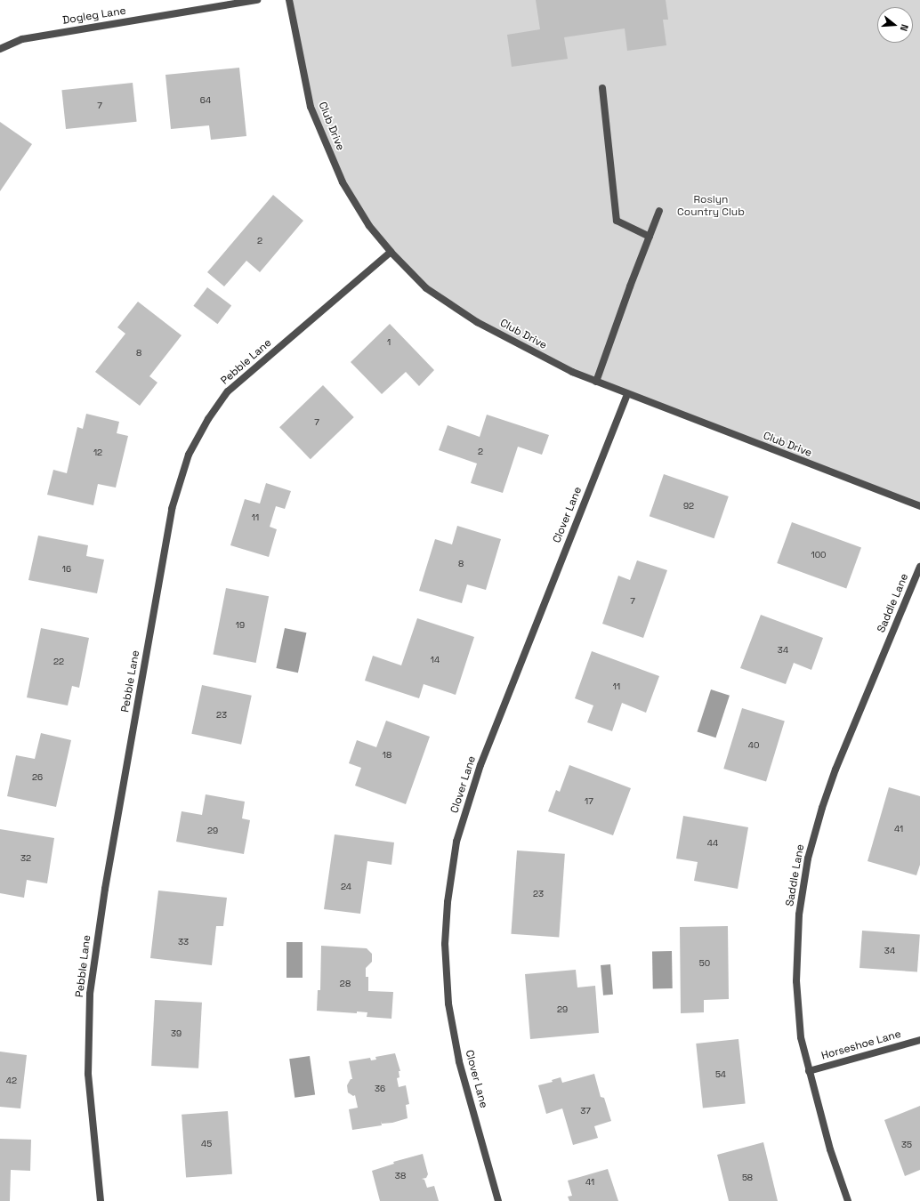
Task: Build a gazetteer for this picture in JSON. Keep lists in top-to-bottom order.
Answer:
{
  "streets": {
    "street": [
      "Dogleg Lane",
      "Club Drive",
      "Pebble Lane",
      "Clover Lane",
      "Saddle Lane",
      "Horseshoe Lane"
    ]
  },
  "crossings": [
    ["Club Drive", "Pebble Lane"],
    ["Club Drive", "Clover Lane"],
    ["Saddle Lane", "Horseshoe Lane"]
  ],
  "parks": ["Roslyn Country Club"],
  "house_numbers": [
    "64",
    "7",
    "2",
    "1",
    "8",
    "7",
    "2",
    "12",
    "92",
    "11",
    "100",
    "8",
    "16",
    "7",
    "19",
    "34",
    "14",
    "22",
    "11",
    "23",
    "40",
    "18",
    "26",
    "17",
    "41",
    "29",
    "44",
    "32",
    "24",
    "23",
    "33",
    "34",
    "50",
    "28",
    "29",
    "39",
    "54",
    "42",
    "36",
    "37",
    "45",
    "35",
    "38",
    "58",
    "41"
  ],
  "north": "right"
}
